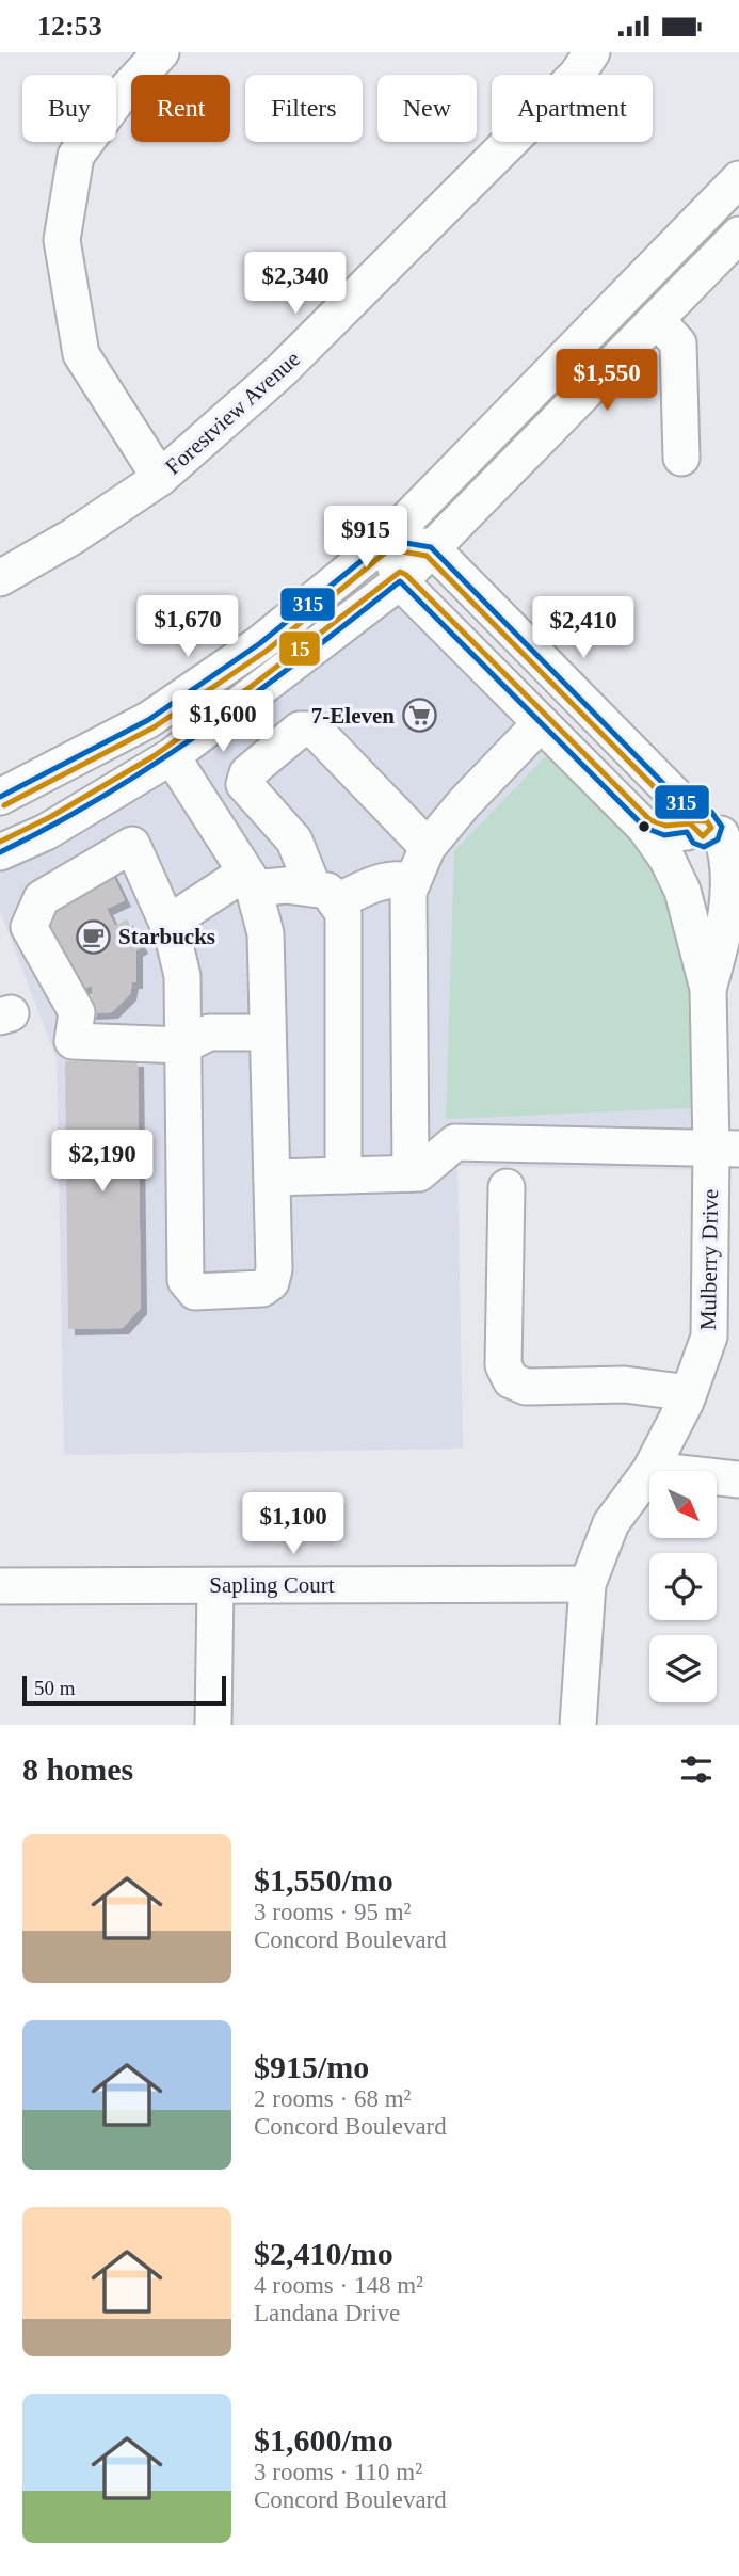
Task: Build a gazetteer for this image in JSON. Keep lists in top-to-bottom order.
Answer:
{
  "streets": {
    "street": ["Forestview Avenue", "Mulberry Drive", "Sapling Court"]
  },
  "crossings": [
    ["Mulberry Drive", "Sapling Court"]
  ],
  "places": {
    "supermarket": ["7-Eleven"],
    "cafe": ["Starbucks"]
  },
  "lines": ["transit line 315", "transit line 15"],
  "scale_bar": "50 m",
  "north": "bottom right",
  "page": {
    "status": "12:53",
    "chip": [
      "Buy",
      "Rent",
      "Filters",
      "New",
      "Apartment"
    ],
    "price": [
      "$2,340",
      "$1,550",
      "$915",
      "$1,670",
      "$2,410",
      "$1,600",
      "$2,190",
      "$1,100"
    ],
    "scale": "50 m",
    "heading": "8 homes",
    "list": [
      {
        "name": "$1,550/mo",
        "note": "3 rooms · 95 m² · Concord Boulevard"
      },
      {
        "name": "$915/mo",
        "note": "2 rooms · 68 m² · Concord Boulevard"
      },
      {
        "name": "$2,410/mo",
        "note": "4 rooms · 148 m² · Landana Drive"
      },
      {
        "name": "$1,600/mo",
        "note": "3 rooms · 110 m² · Concord Boulevard"
      }
    ]
  }
}
